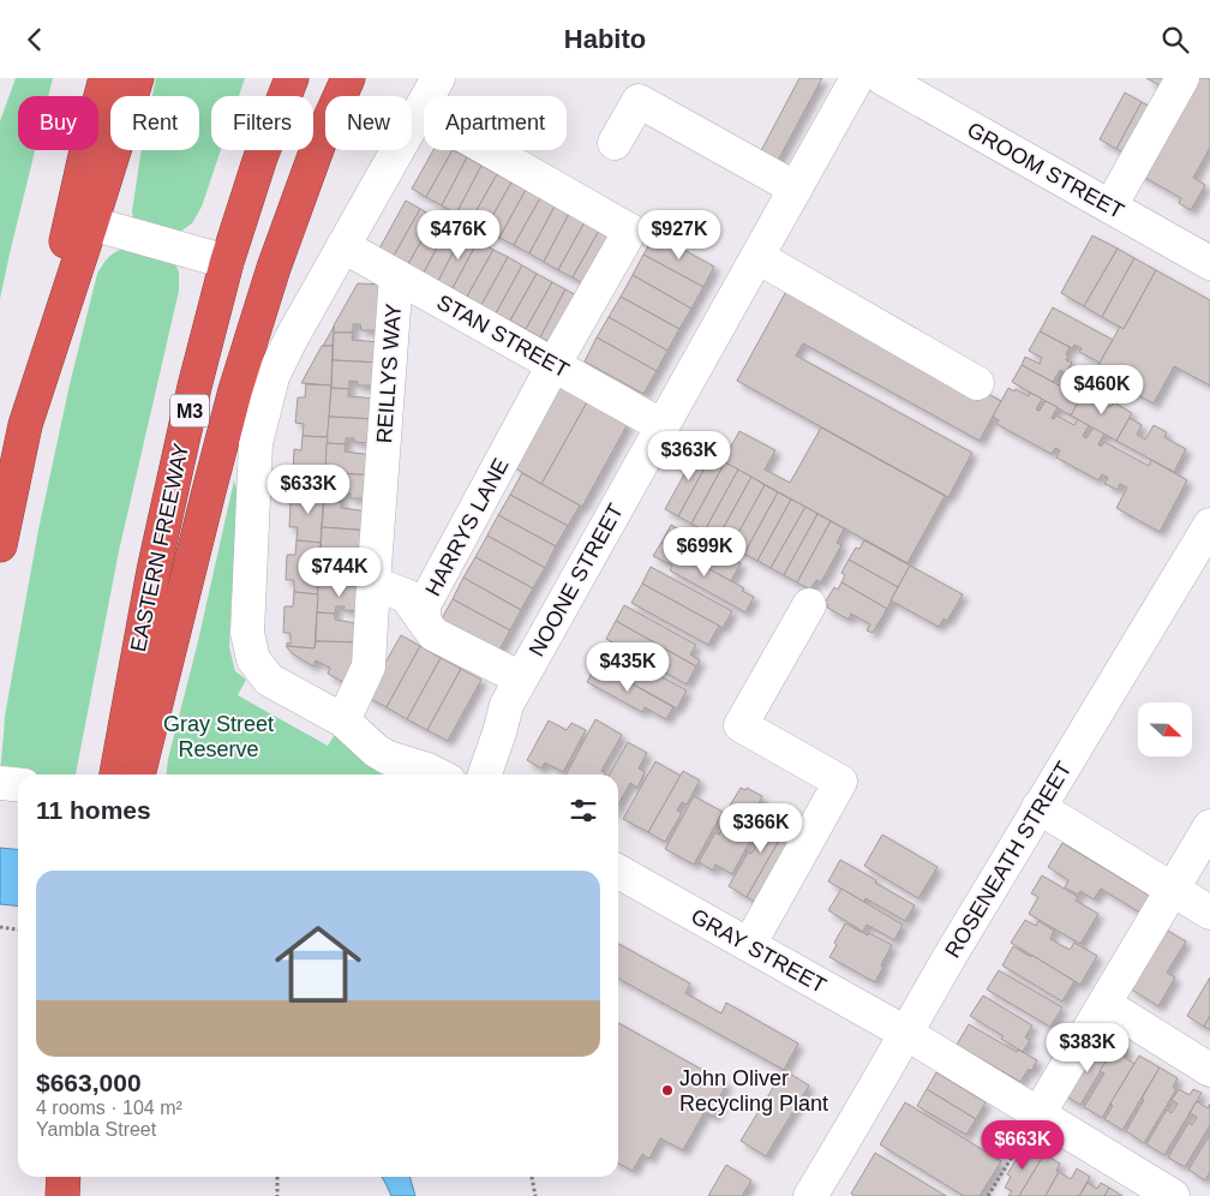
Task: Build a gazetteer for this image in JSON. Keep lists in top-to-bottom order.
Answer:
{
  "streets": {
    "highway": ["M3", "EASTERN FREEWAY"],
    "street": [
      "GROOM STREET",
      "STAN STREET",
      "REILLYS WAY",
      "HARRYS LANE",
      "NOONE STREET",
      "ROSENEATH STREET",
      "GRAY STREET"
    ]
  },
  "crossings": [
    ["STAN STREET", "REILLYS WAY"],
    ["STAN STREET", "HARRYS LANE"],
    ["STAN STREET", "NOONE STREET"],
    ["HARRYS LANE", "NOONE STREET"],
    ["ROSENEATH STREET", "GRAY STREET"]
  ],
  "parks": ["Gray Street Reserve"],
  "places": ["John Oliver Recycling Plant"],
  "north": "right",
  "page": {
    "header": "Habito",
    "chip": [
      "Buy",
      "Rent",
      "Filters",
      "New",
      "Apartment"
    ],
    "price": [
      "$476K",
      "$927K",
      "$460K",
      "$363K",
      "$633K",
      "$699K",
      "$744K",
      "$435K",
      "$366K",
      "$383K",
      "$663K"
    ],
    "heading": "11 homes",
    "list": [
      {
        "name": "$663,000",
        "note": "4 rooms · 104 m² · Yambla Street"
      }
    ]
  }
}
